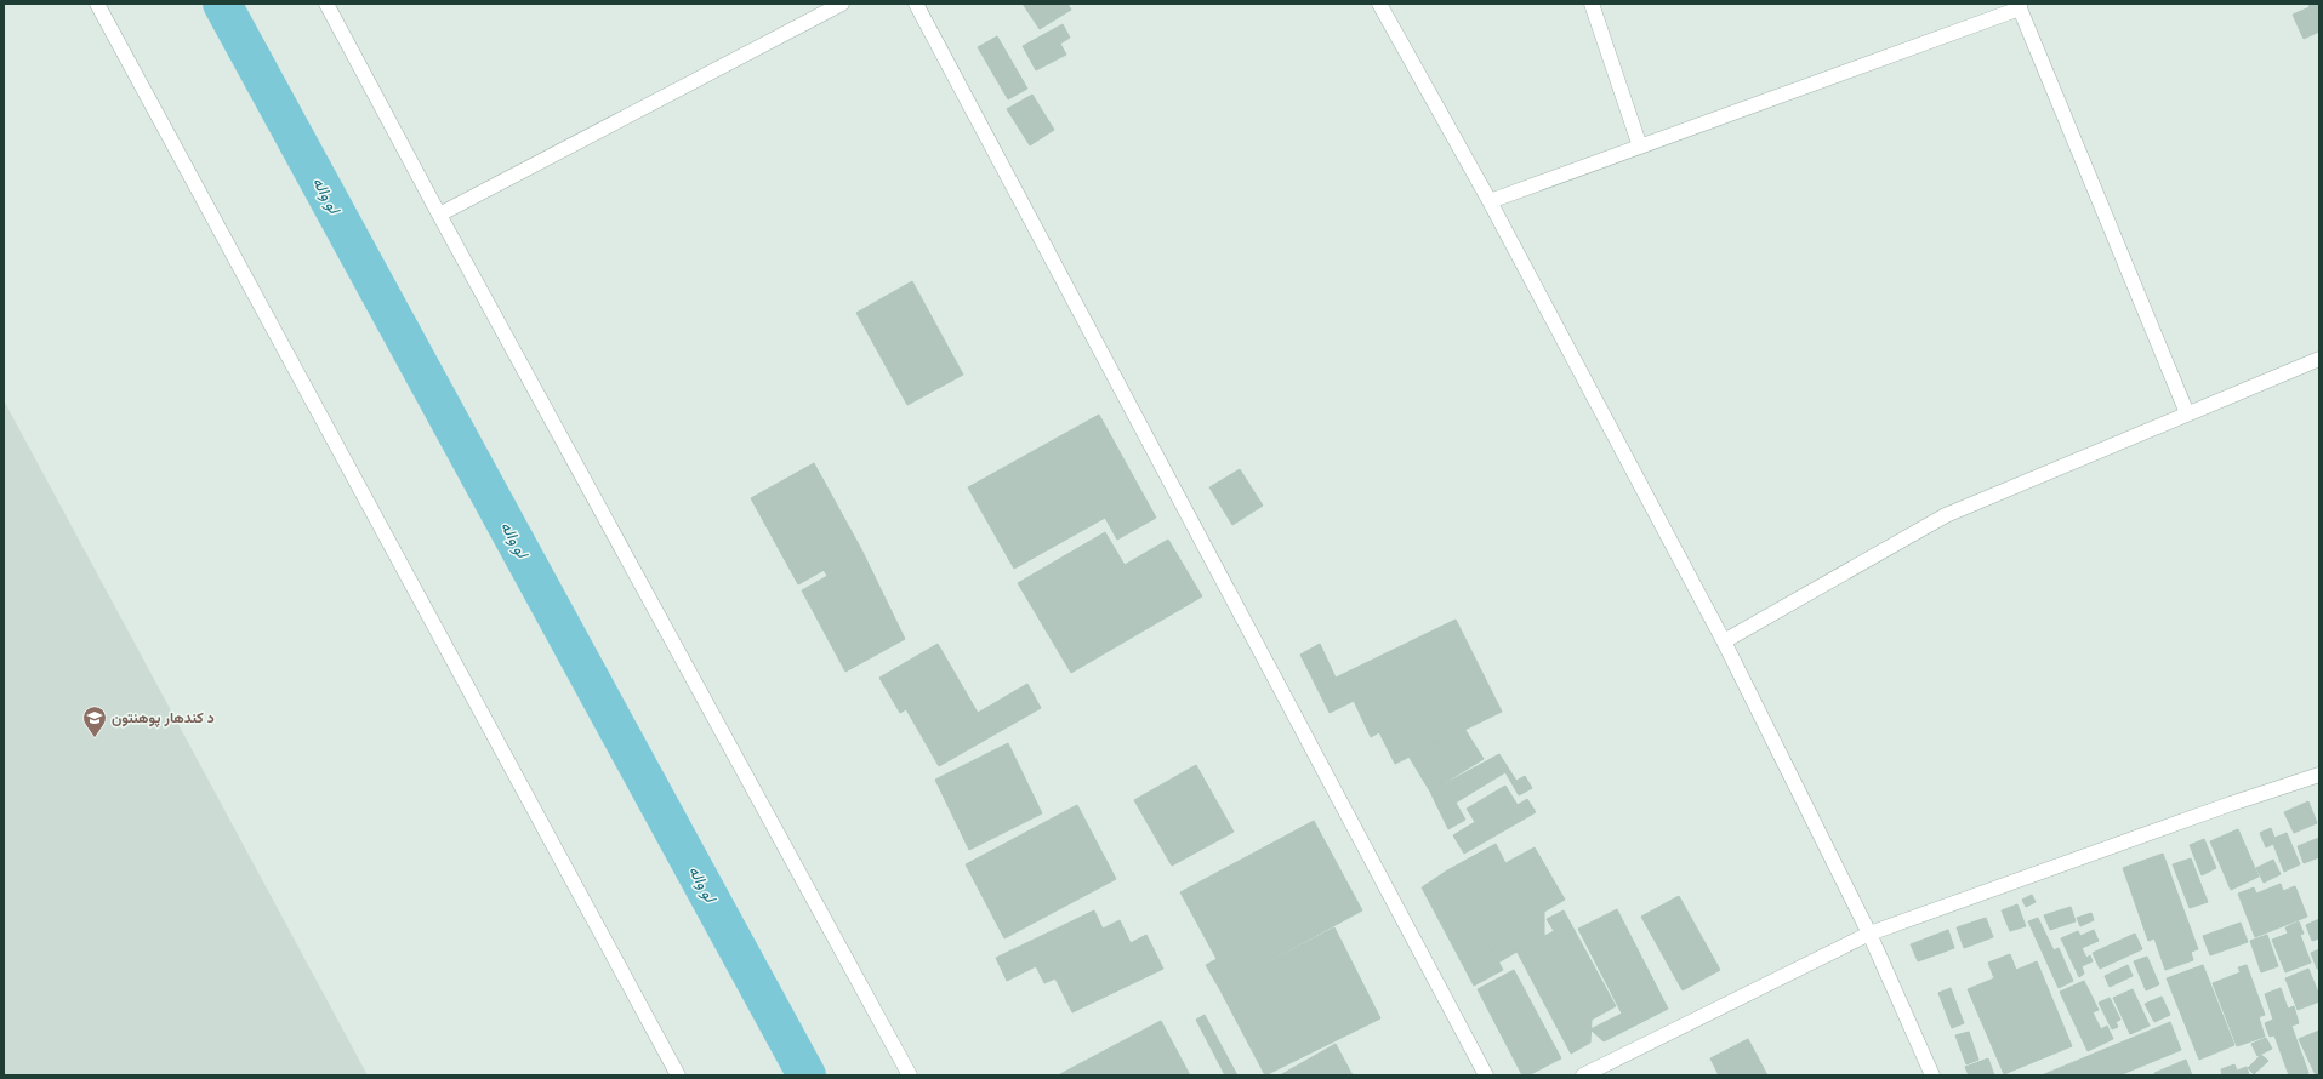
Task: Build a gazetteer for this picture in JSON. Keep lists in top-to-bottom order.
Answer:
{
  "water": ["لو واله"],
  "places": {
    "school or university": ["د کندهار پوهنتون"]
  }
}
